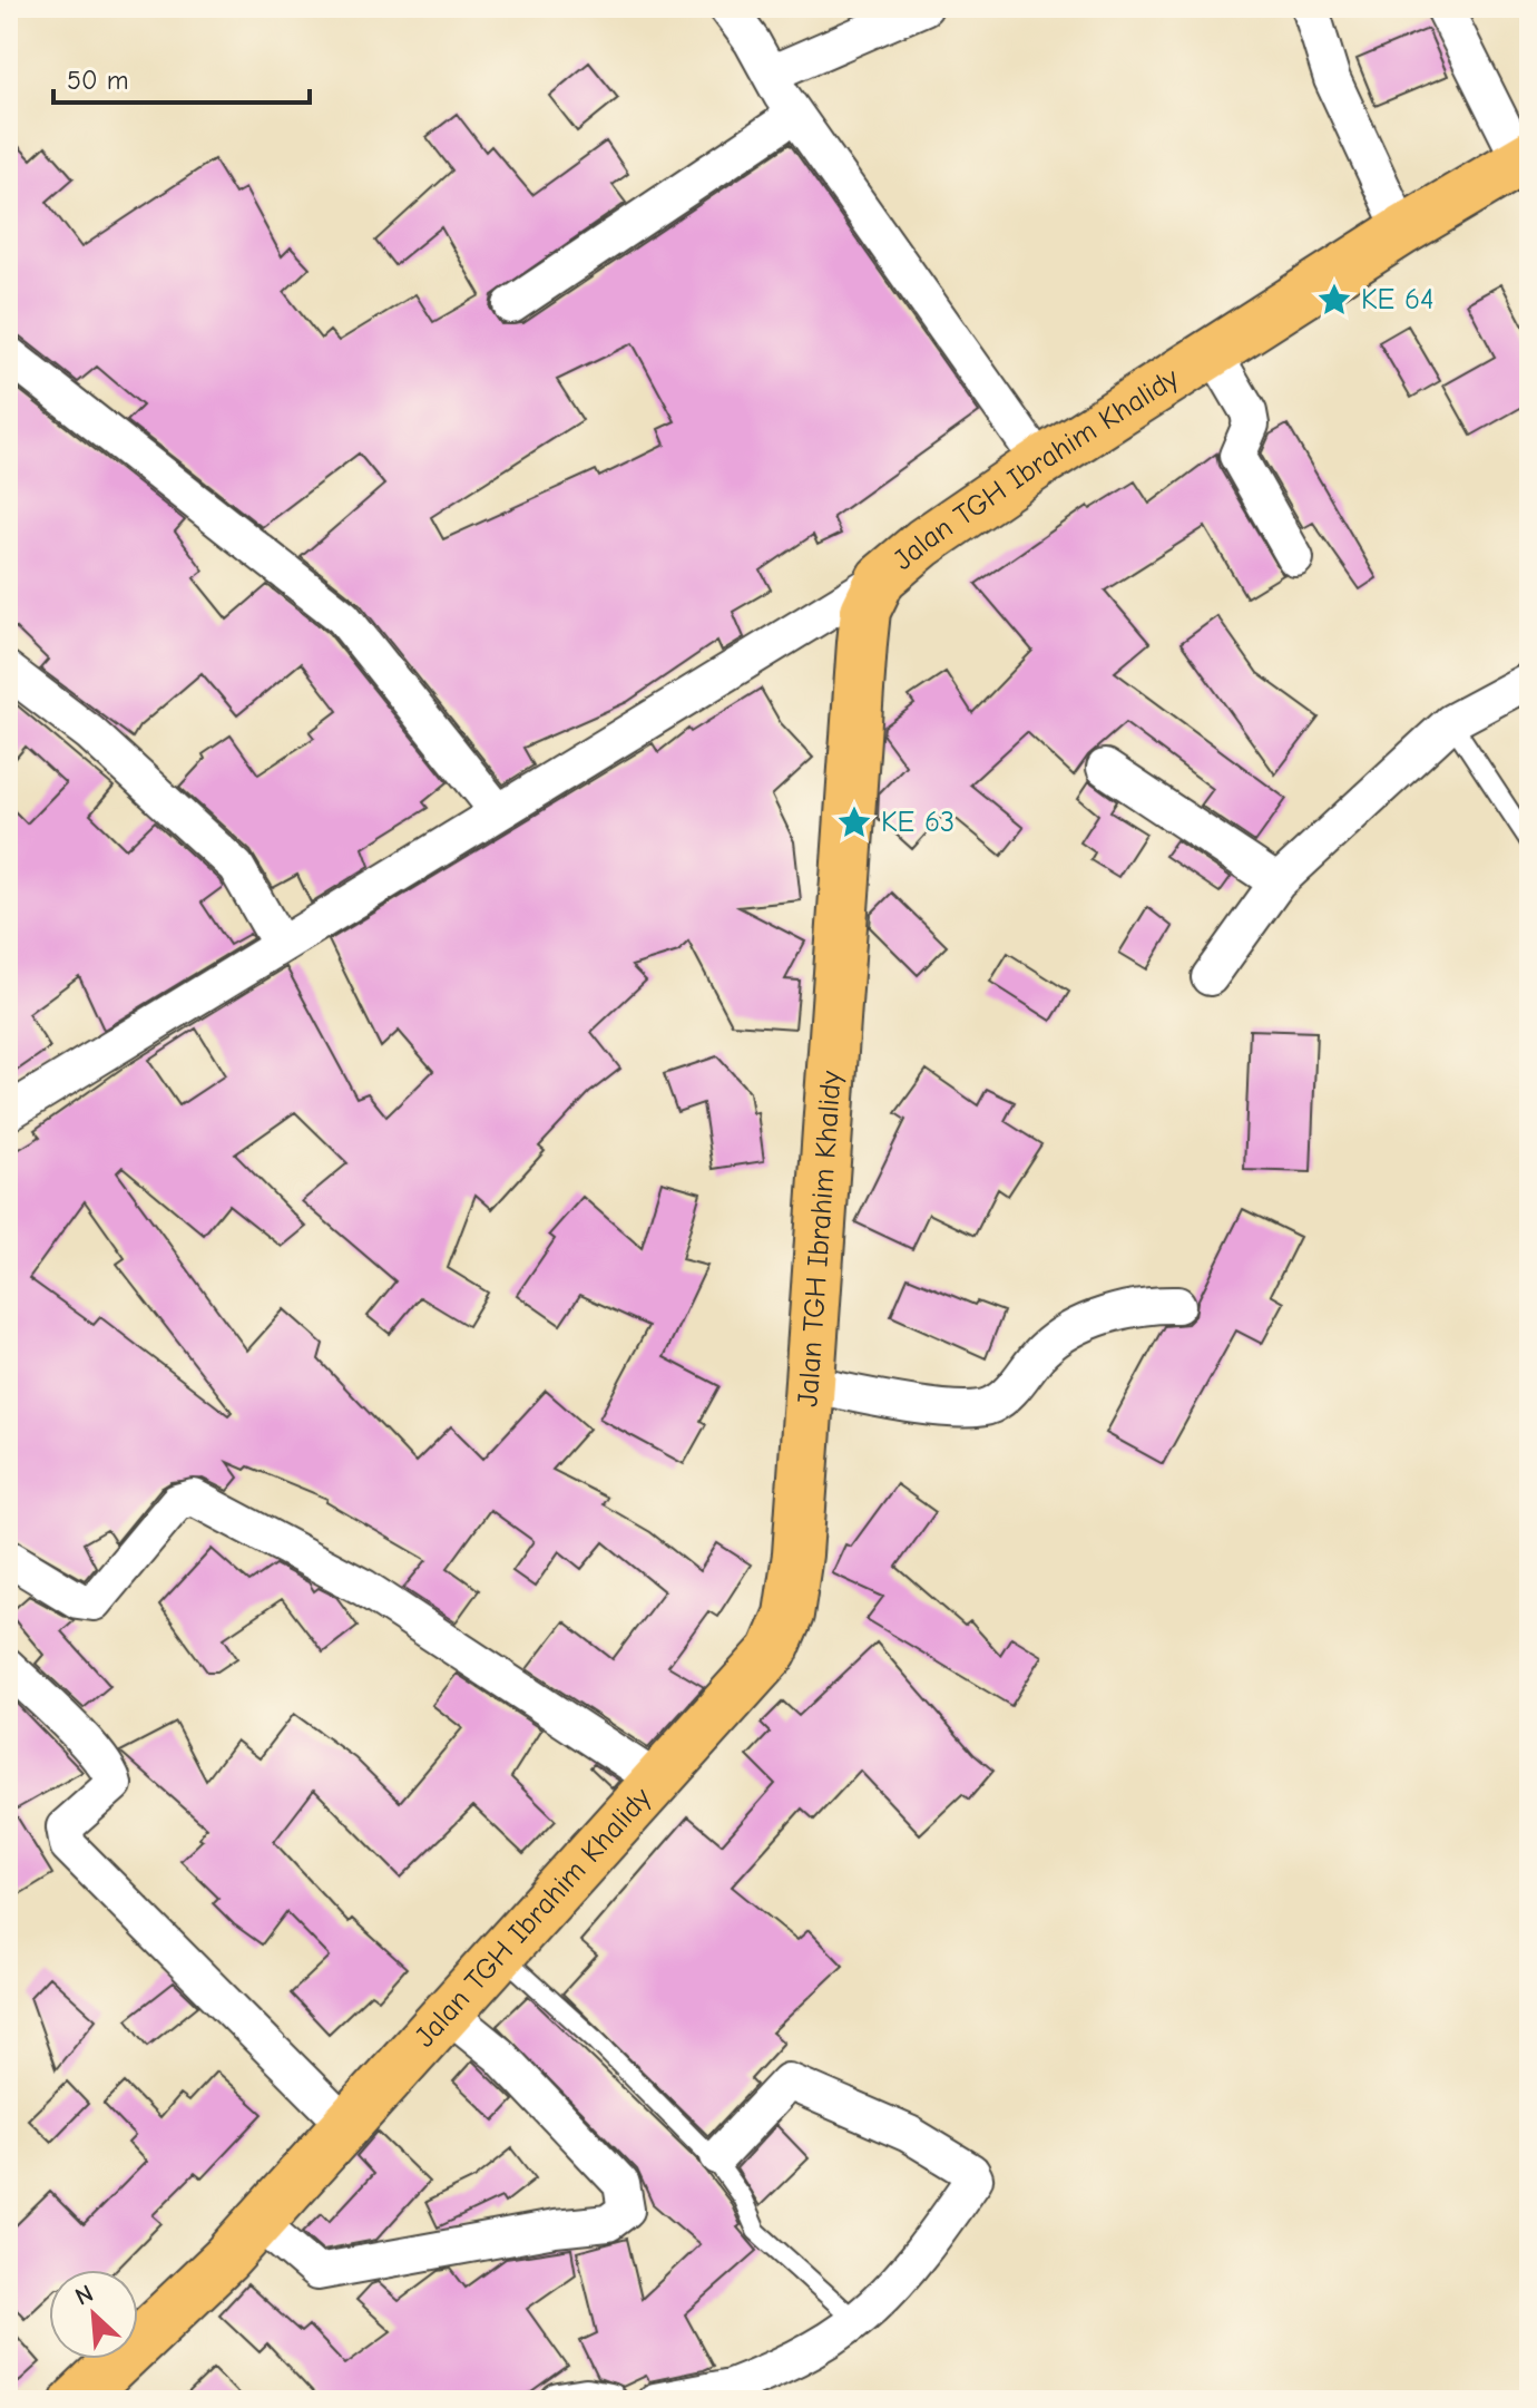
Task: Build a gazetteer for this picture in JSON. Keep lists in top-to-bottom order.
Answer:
{
  "streets": {
    "main road": ["Jalan TGH Ibrahim Khalidy"]
  },
  "places": {
    "place": ["KE 64", "KE 63"]
  },
  "scale_bar": "50 m",
  "north": "top left"
}
